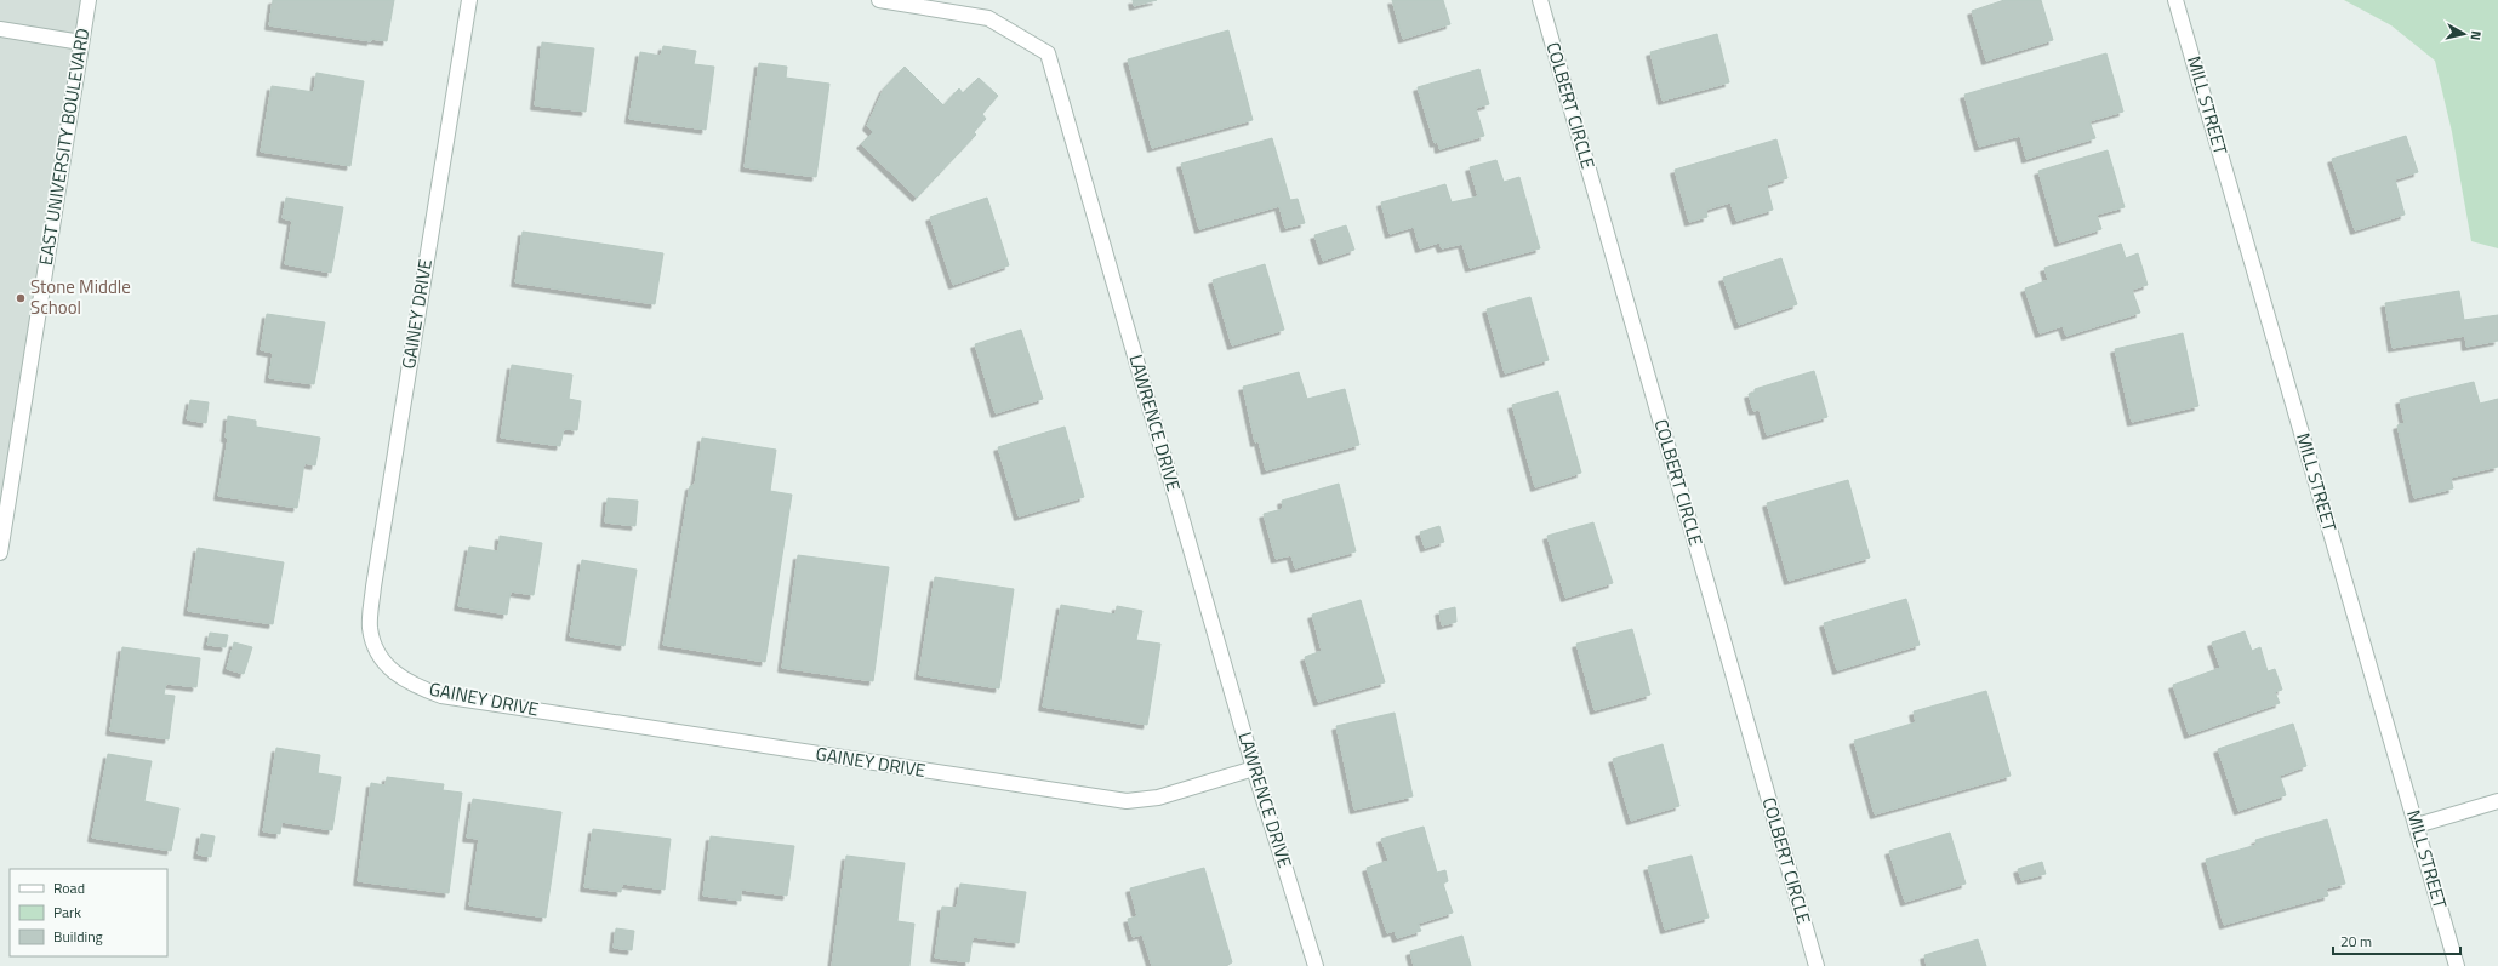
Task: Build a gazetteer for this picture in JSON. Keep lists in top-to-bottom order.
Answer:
{
  "streets": {
    "street": [
      "COLBERT CIRCLE",
      "MILL STREET",
      "EAST UNIVERSITY BOULEVARD",
      "GAINEY DRIVE",
      "LAWRENCE DRIVE"
    ]
  },
  "crossings": [
    ["GAINEY DRIVE", "LAWRENCE DRIVE"]
  ],
  "places": ["Stone Middle School"],
  "legend": ["Road", "Park", "Building"],
  "scale_bar": "20 m",
  "north": "right"
}
